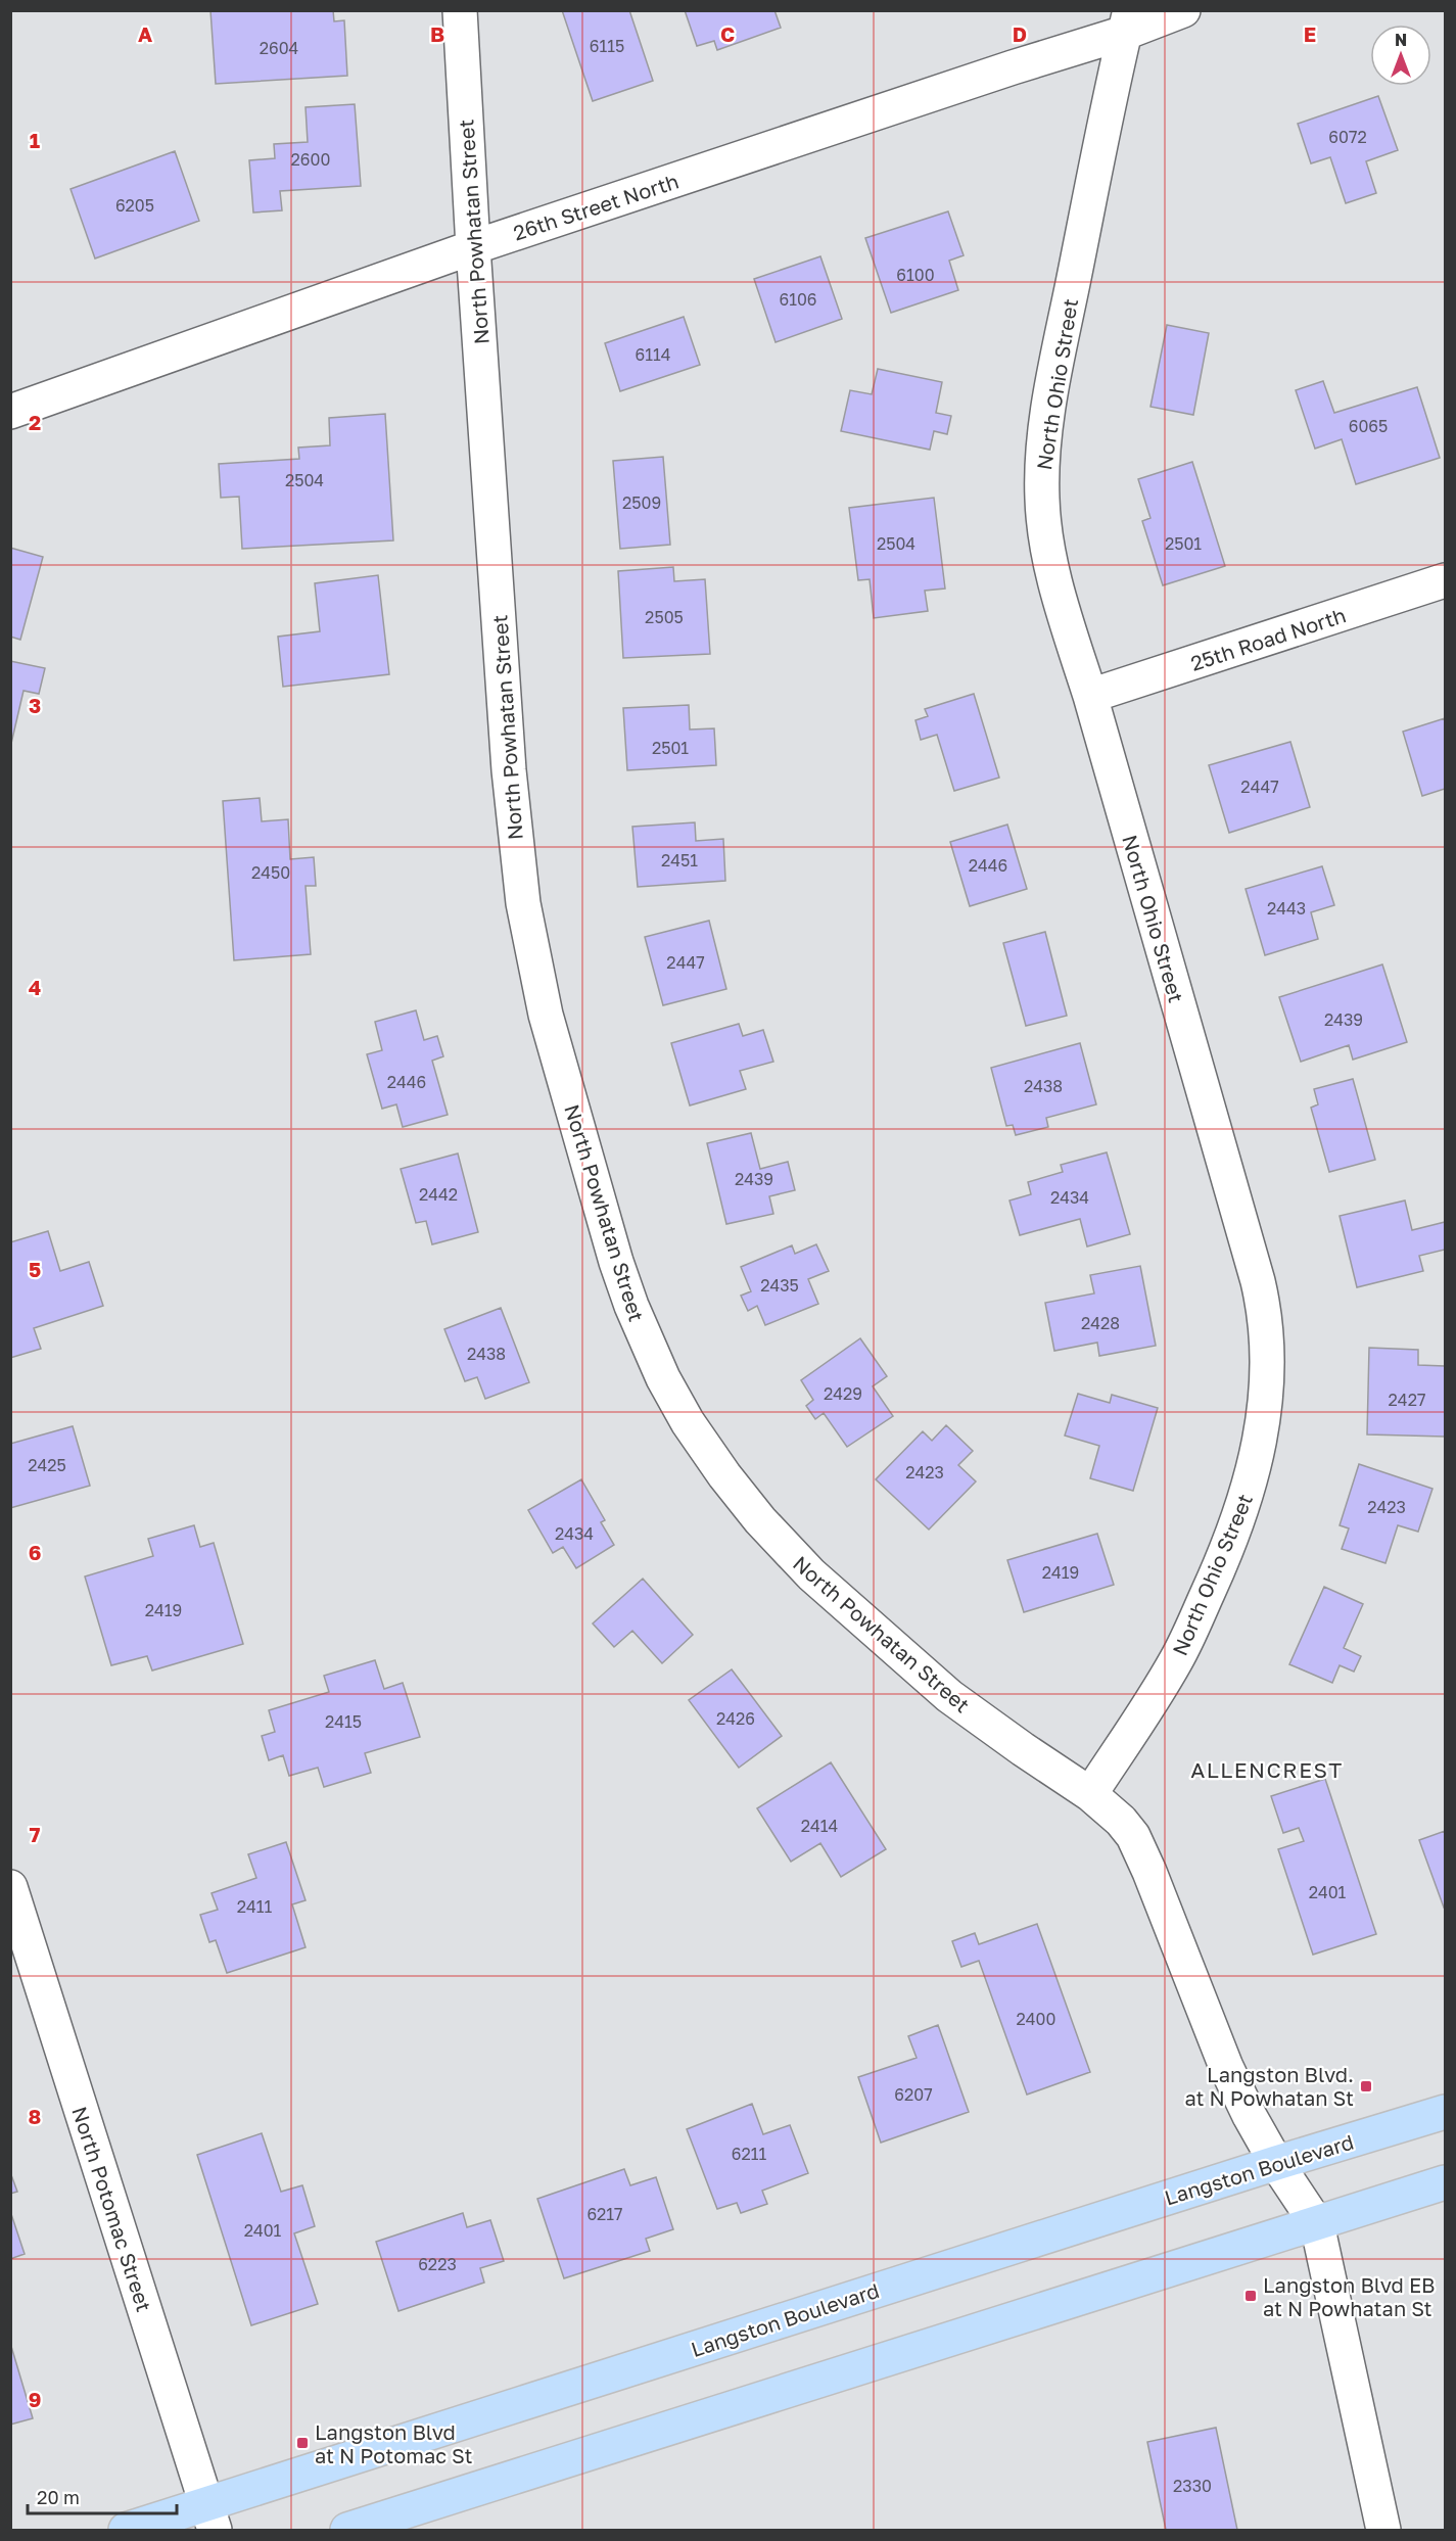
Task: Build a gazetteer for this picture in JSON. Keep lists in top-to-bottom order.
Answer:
{
  "streets": {
    "main road": ["Langston Boulevard"],
    "street": [
      "26th Street North",
      "North Powhatan Street",
      "North Ohio Street",
      "25th Road North",
      "North Potomac Street"
    ]
  },
  "crossings": [
    ["26th Street North", "North Powhatan Street"],
    ["26th Street North", "North Ohio Street"],
    ["North Powhatan Street", "North Ohio Street"],
    ["North Powhatan Street", "Langston Boulevard"],
    ["North Ohio Street", "25th Road North"],
    ["Langston Boulevard", "North Potomac Street"]
  ],
  "districts": ["ALLENCREST"],
  "places": {
    "transit": ["Langston Blvd. at N Powhatan St", "Langston Blvd EB at N Powhatan St", "Langston Blvd at N Potomac St"]
  },
  "house_numbers": [
    "6115",
    "2604",
    "6072",
    "2600",
    "6205",
    "6100",
    "6106",
    "6114",
    "6065",
    "2504",
    "2509",
    "2504",
    "2501",
    "2505",
    "2501",
    "2447",
    "2451",
    "2446",
    "2450",
    "2443",
    "2447",
    "2439",
    "2446",
    "2438",
    "2439",
    "2442",
    "2434",
    "2435",
    "2428",
    "2438",
    "2429",
    "2427",
    "2425",
    "2423",
    "2423",
    "2434",
    "2419",
    "2419",
    "2426",
    "2415",
    "2414",
    "2401",
    "2411",
    "2400",
    "6207",
    "6211",
    "6217",
    "2401",
    "6223",
    "2330"
  ],
  "scale_bar": "20 m",
  "north": "top",
  "grid": {
    "columns": [
      "A",
      "B",
      "C",
      "D",
      "E"
    ],
    "rows": [
      "1",
      "2",
      "3",
      "4",
      "5",
      "6",
      "7",
      "8",
      "9"
    ]
  }
}
